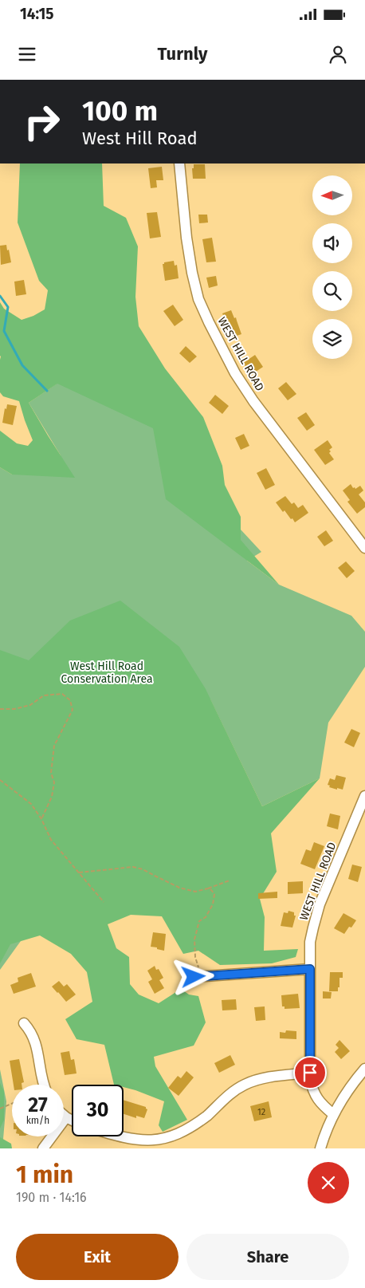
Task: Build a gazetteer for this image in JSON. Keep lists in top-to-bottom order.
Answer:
{
  "streets": {
    "street": ["WEST HILL ROAD"]
  },
  "parks": ["West Hill Road Conservation Area"],
  "house_numbers": ["12"],
  "north": "left",
  "page": {
    "status": "14:15",
    "header": "Turnly",
    "turn": ["100 m", "West Hill Road"],
    "speed": "27 km/h",
    "limit": "30",
    "heading": ["1 min", "190 m · 14:16"],
    "buttons": ["Exit", "Share"]
  }
}
